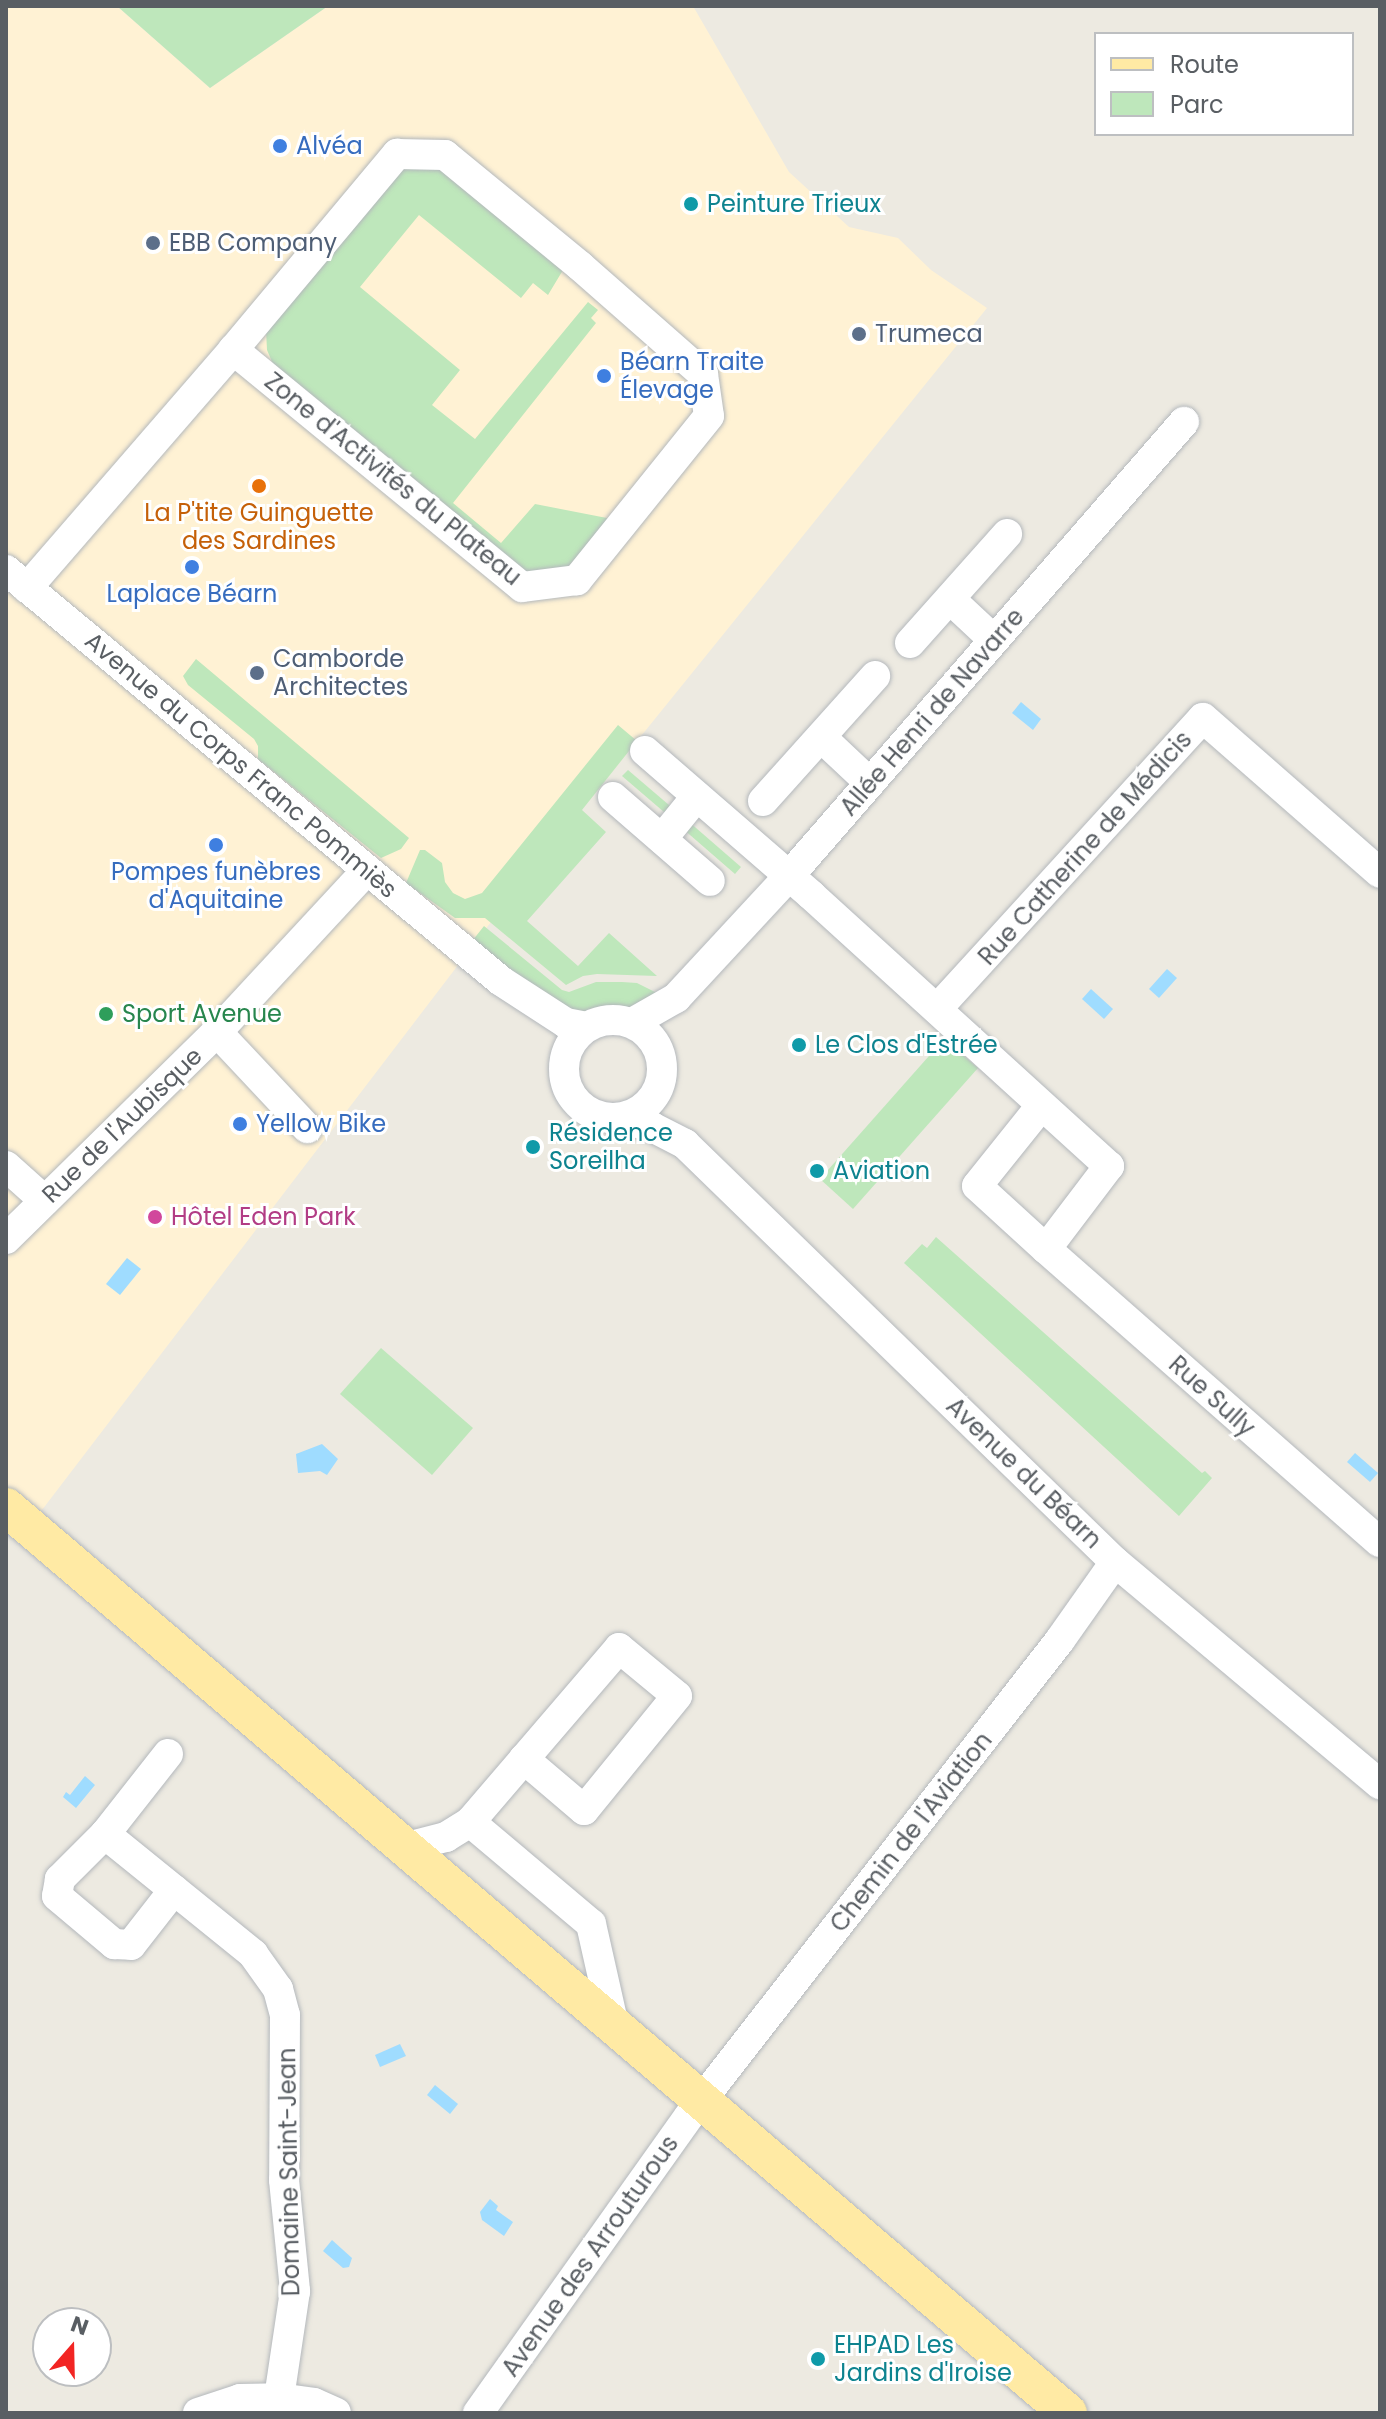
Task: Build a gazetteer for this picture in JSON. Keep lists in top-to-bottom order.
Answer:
{
  "streets": {
    "street": [
      "Zone d'Activités du Plateau",
      "Allée Henri de Navarre",
      "Avenue du Corps Franc Pommiès",
      "Rue Catherine de Médicis",
      "Rue de l'Aubisque",
      "Rue Sully",
      "Avenue du Béarn",
      "Chemin de l'Aviation",
      "Domaine Saint-Jean",
      "Avenue des Arrouturous"
    ]
  },
  "crossings": [
    ["Zone d'Activités du Plateau", "Avenue du Corps Franc Pommiès"],
    ["Allée Henri de Navarre", "Avenue du Béarn"],
    ["Avenue du Corps Franc Pommiès", "Rue de l'Aubisque"],
    ["Avenue du Béarn", "Chemin de l'Aviation"],
    ["Chemin de l'Aviation", "Avenue des Arrouturous"]
  ],
  "places": [
    "Alvéa",
    "Peinture Trieux",
    "EBB Company",
    "Trumeca",
    "Béarn Traite Élevage",
    "La P'tite Guinguette des Sardines",
    "Laplace Béarn",
    "Camborde Architectes",
    "Pompes funèbres d'Aquitaine",
    "Sport Avenue",
    "Le Clos d'Estrée",
    "Yellow Bike",
    "Résidence Soreilha",
    "Aviation",
    "Hôtel Eden Park",
    "EHPAD Les Jardins d'Iroise"
  ],
  "legend": ["Route", "Parc"],
  "north": "top"
}
